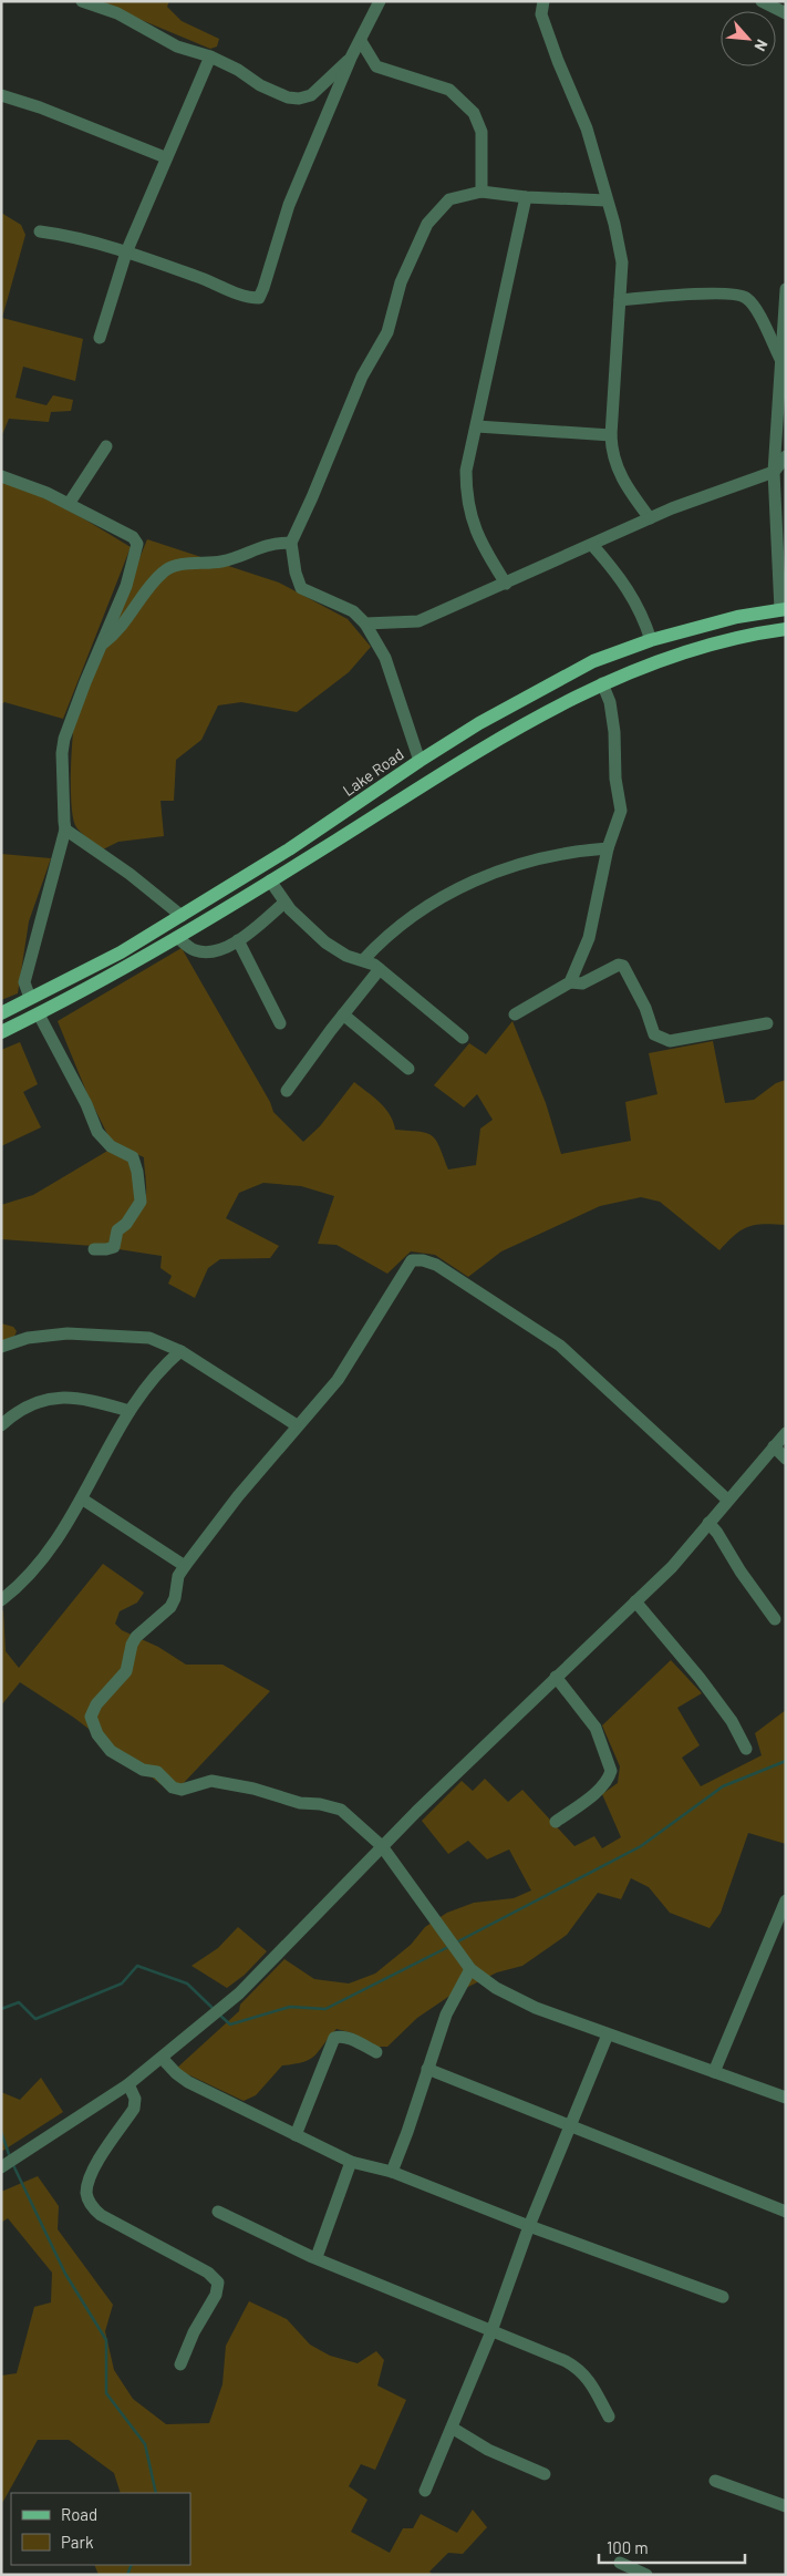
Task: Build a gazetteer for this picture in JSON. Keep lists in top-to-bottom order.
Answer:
{
  "streets": {
    "main road": ["Lake Road"]
  },
  "legend": ["Road", "Park"],
  "scale_bar": "100 m",
  "north": "bottom right"
}
